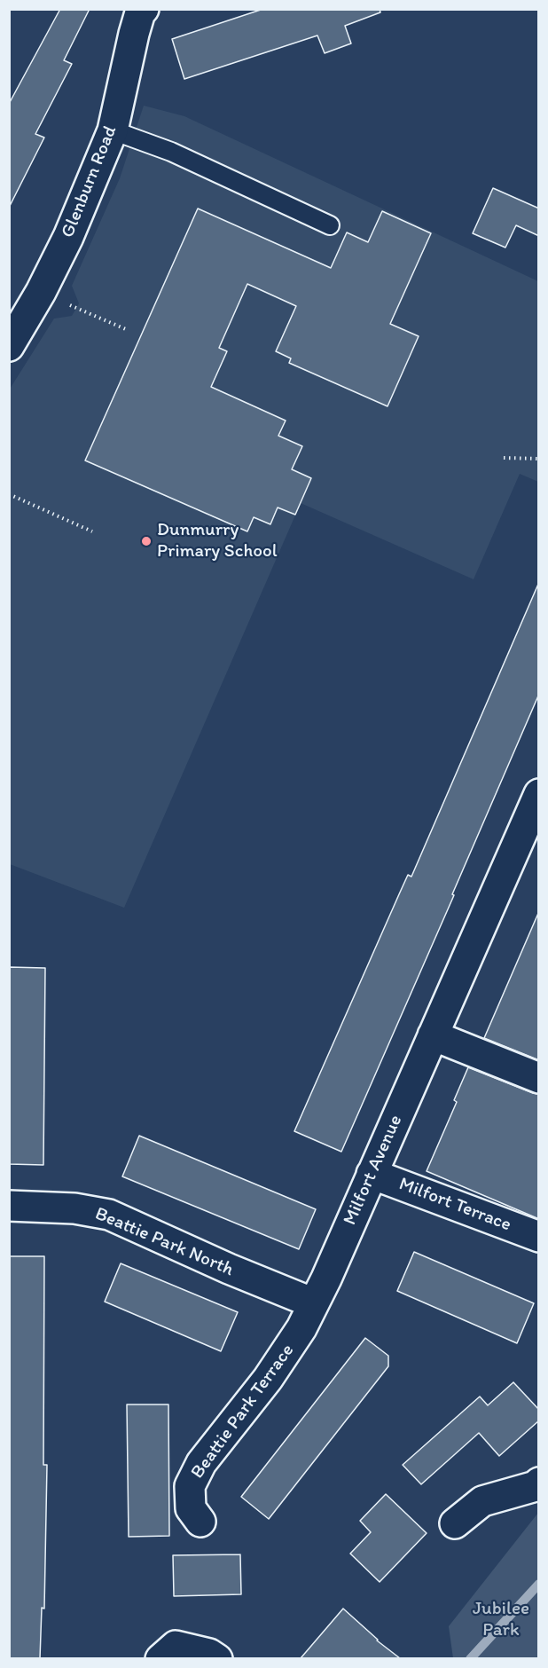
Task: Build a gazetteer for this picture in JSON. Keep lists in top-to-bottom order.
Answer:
{
  "streets": {
    "street": [
      "Glenburn Road",
      "Milfort Avenue",
      "Milfort Terrace",
      "Beattie Park North",
      "Beattie Park Terrace"
    ]
  },
  "crossings": [
    ["Milfort Avenue", "Milfort Terrace"],
    ["Milfort Avenue", "Beattie Park North"],
    ["Milfort Avenue", "Beattie Park Terrace"],
    ["Beattie Park North", "Beattie Park Terrace"]
  ],
  "parks": ["Jubilee Park"],
  "places": ["Dunmurry Primary School"]
}
